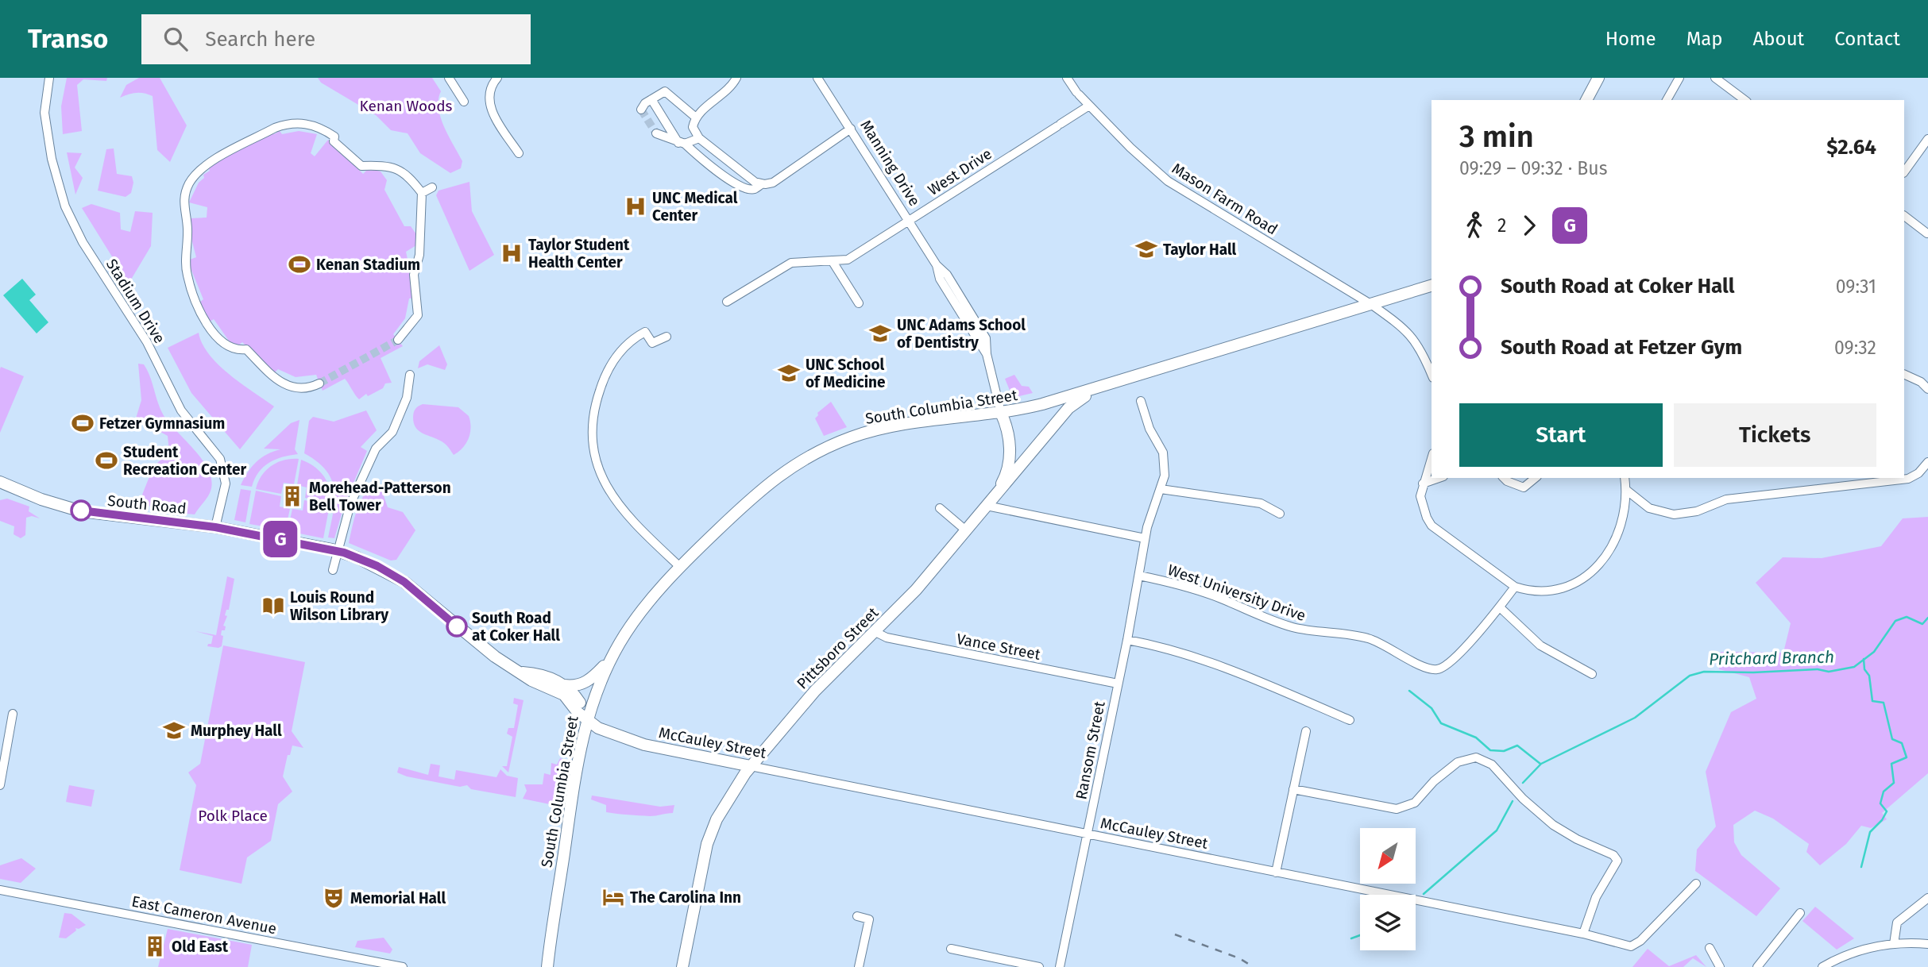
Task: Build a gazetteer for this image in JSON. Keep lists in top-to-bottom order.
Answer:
{
  "streets": {
    "main road": [
      "Manning Drive",
      "South Columbia Street",
      "South Road",
      "Pittsboro Street",
      "McCauley Street"
    ],
    "street": [
      "West Drive",
      "Mason Farm Road",
      "Stadium Drive",
      "West University Drive",
      "Vance Street",
      "Ransom Street",
      "East Cameron Avenue"
    ]
  },
  "crossings": [
    ["Manning Drive", "West Drive"],
    ["Manning Drive", "South Columbia Street"],
    ["Manning Drive", "Pittsboro Street"],
    ["West Drive", "Mason Farm Road"],
    ["Mason Farm Road", "South Columbia Street"],
    ["Stadium Drive", "South Road"],
    ["South Columbia Street", "South Road"],
    ["South Columbia Street", "Pittsboro Street"],
    ["South Columbia Street", "McCauley Street"],
    ["South Road", "McCauley Street"],
    ["West University Drive", "Ransom Street"],
    ["Vance Street", "Pittsboro Street"],
    ["Vance Street", "Ransom Street"],
    ["Pittsboro Street", "McCauley Street"],
    ["McCauley Street", "Ransom Street"]
  ],
  "water": ["Pritchard Branch"],
  "parks": ["Kenan Woods", "Polk Place"],
  "places": {
    "hospital": ["UNC Medical Center", "Taylor Student Health Center"],
    "school or university": [
      "Taylor Hall",
      "UNC Adams School of Dentistry",
      "UNC School of Medicine",
      "Murphey Hall"
    ],
    "sports": ["Kenan Stadium", "Fetzer Gymnasium", "Student Recreation Center"],
    "building": ["Morehead-Patterson Bell Tower", "Old East"],
    "library": ["Louis Round Wilson Library"],
    "other": ["South Road at Coker Hall"],
    "hotel": ["The Carolina Inn"],
    "theatre": ["Memorial Hall"]
  },
  "lines": ["bus line G"],
  "north": "bottom left",
  "page": {
    "header": "Transo",
    "search": "Search here",
    "nav": [
      "Home",
      "Map",
      "About",
      "Contact"
    ],
    "on_map": "G",
    "heading": ["3 min", "09:29 – 09:32 · Bus", "$2.64"],
    "legs": ["2", "G"],
    "list": [
      {
        "name": "South Road at Coker Hall",
        "value": "09:31"
      },
      {
        "name": "South Road at Fetzer Gym",
        "value": "09:32"
      }
    ],
    "buttons": ["Start", "Tickets"]
  }
}
